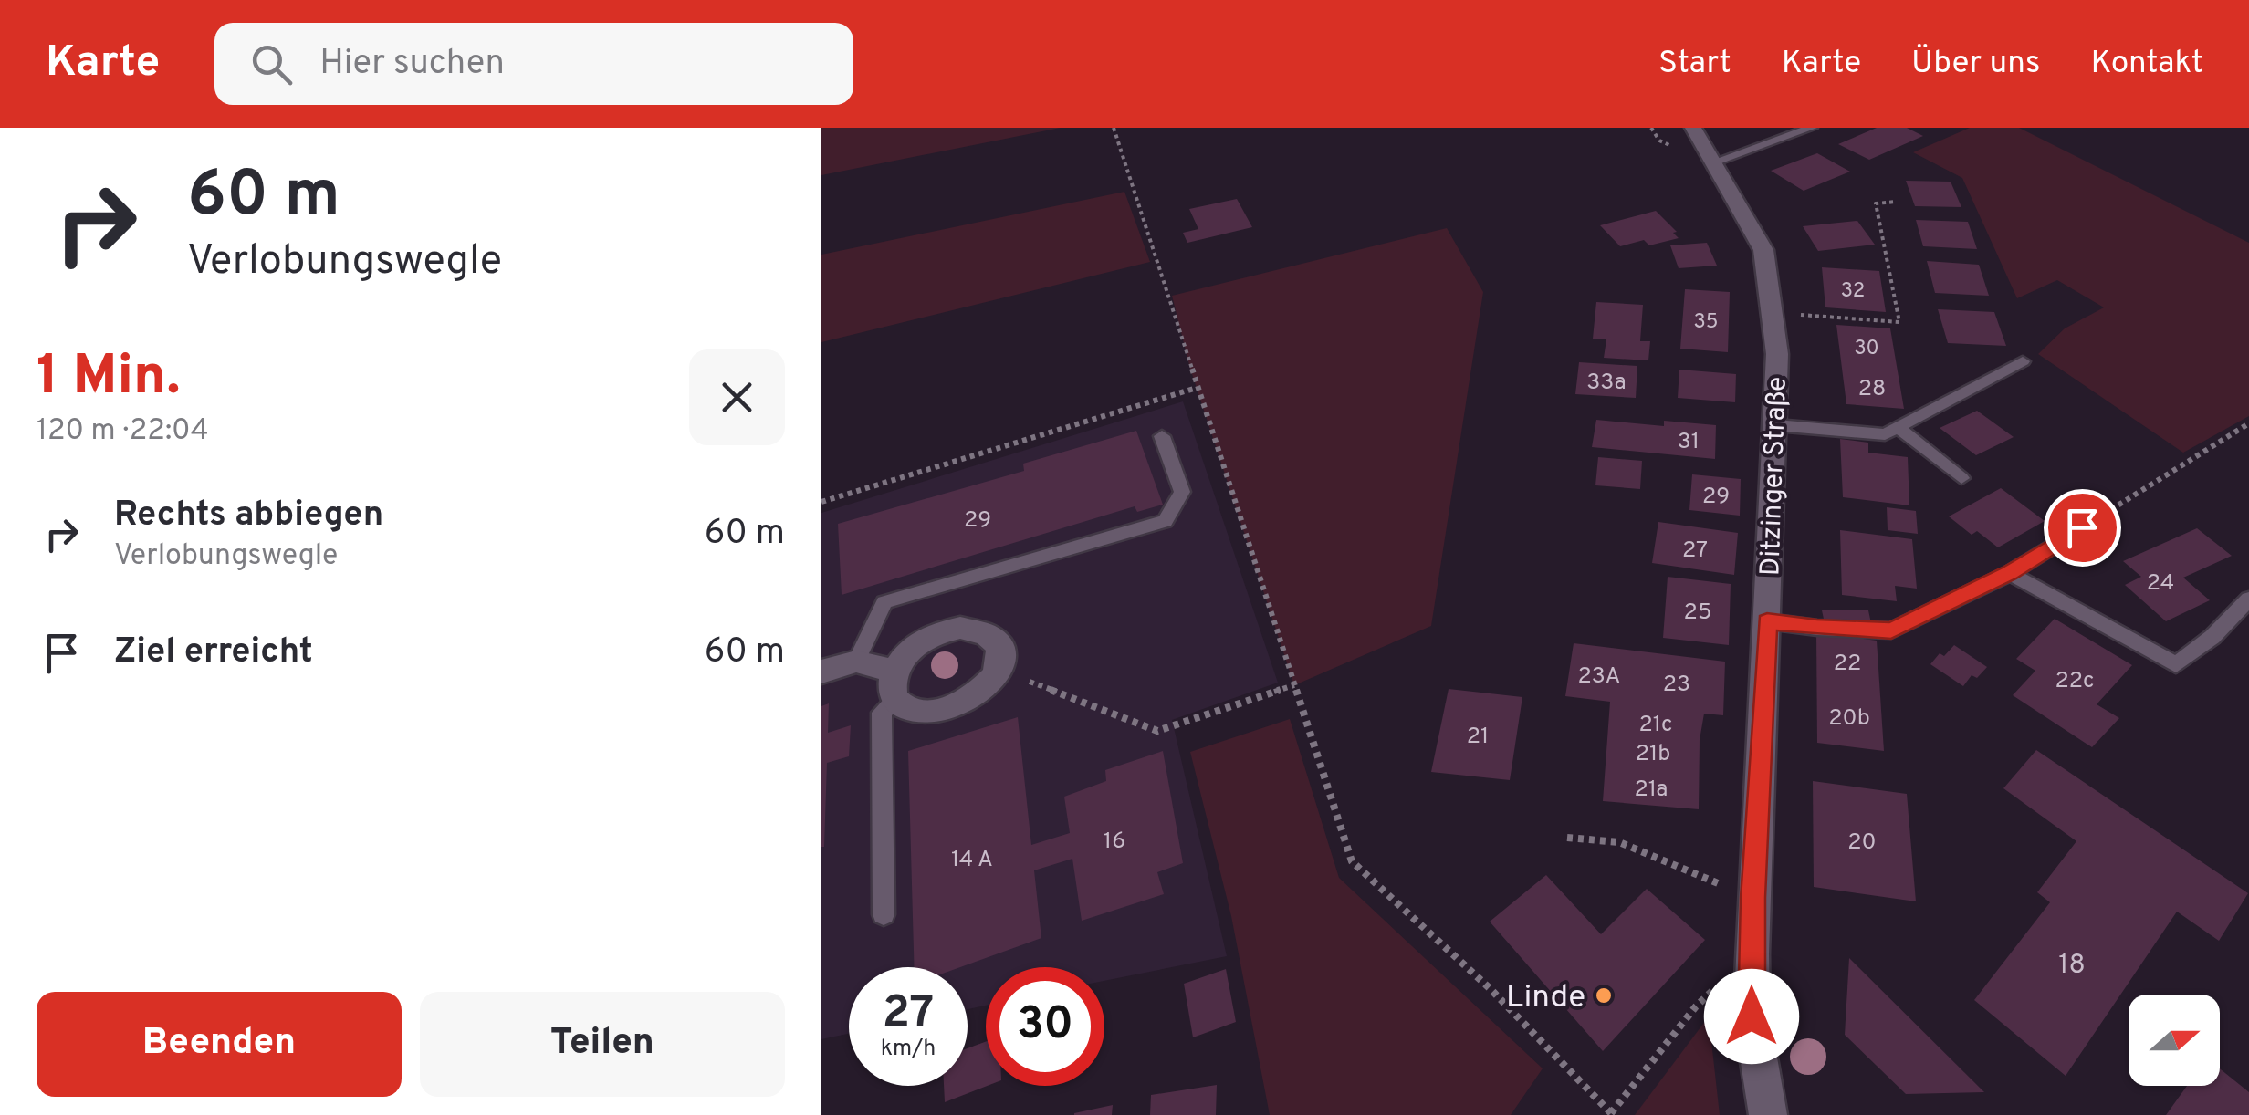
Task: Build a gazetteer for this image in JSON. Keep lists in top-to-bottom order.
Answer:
{
  "streets": {
    "street": ["Ditzinger Straße"]
  },
  "places": ["Linde"],
  "house_numbers": [
    "32",
    "35",
    "30",
    "33a",
    "28",
    "31",
    "29",
    "29",
    "27",
    "24",
    "25",
    "22",
    "23A",
    "22c",
    "23",
    "20b",
    "21c",
    "21",
    "21b",
    "21a",
    "16",
    "20",
    "14 A",
    "18"
  ],
  "north": "right",
  "page": {
    "header": "Karte",
    "search": "Hier suchen",
    "nav": [
      "Start",
      "Karte",
      "Über uns",
      "Kontakt"
    ],
    "turn": ["60 m", "Verlobungswegle"],
    "heading": ["1 Min.", "120 m · 22:04"],
    "list": [
      {
        "name": "Rechts abbiegen",
        "note": "Verlobungswegle",
        "value": "60 m"
      },
      {
        "name": "Ziel erreicht",
        "value": "60 m"
      }
    ],
    "speed": "27 km/h",
    "limit": "30",
    "buttons": ["Beenden", "Teilen"]
  }
}
